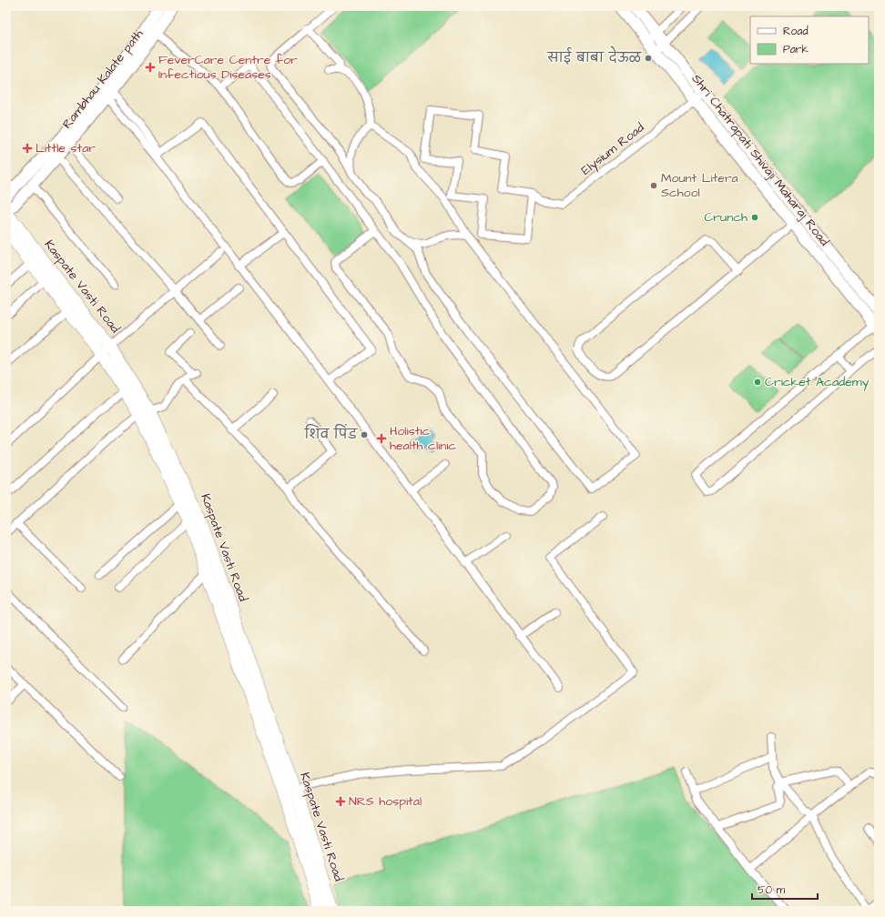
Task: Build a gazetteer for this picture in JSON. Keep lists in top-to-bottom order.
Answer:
{
  "streets": {
    "main road": ["Rambhau Kalate path", "Shri Chatrapati Shivaji Maharaj Road", "Kaspate Vasti Road"],
    "street": ["Elysium Road"]
  },
  "crossings": [
    ["Rambhau Kalate path", "Kaspate Vasti Road"],
    ["Elysium Road", "Shri Chatrapati Shivaji Maharaj Road"]
  ],
  "places": {
    "other": [
      "साई बाबा देऊळ",
      "Mount Litera School",
      "Crunch",
      "Cricket Academy",
      "शिव पिंड"
    ],
    "health": [
      "FeverCare Centre for Infectious Diseases",
      "Little star",
      "Holistic health clinic",
      "NRS hospital"
    ]
  },
  "legend": ["Road", "Park"],
  "scale_bar": "50 m"
}
